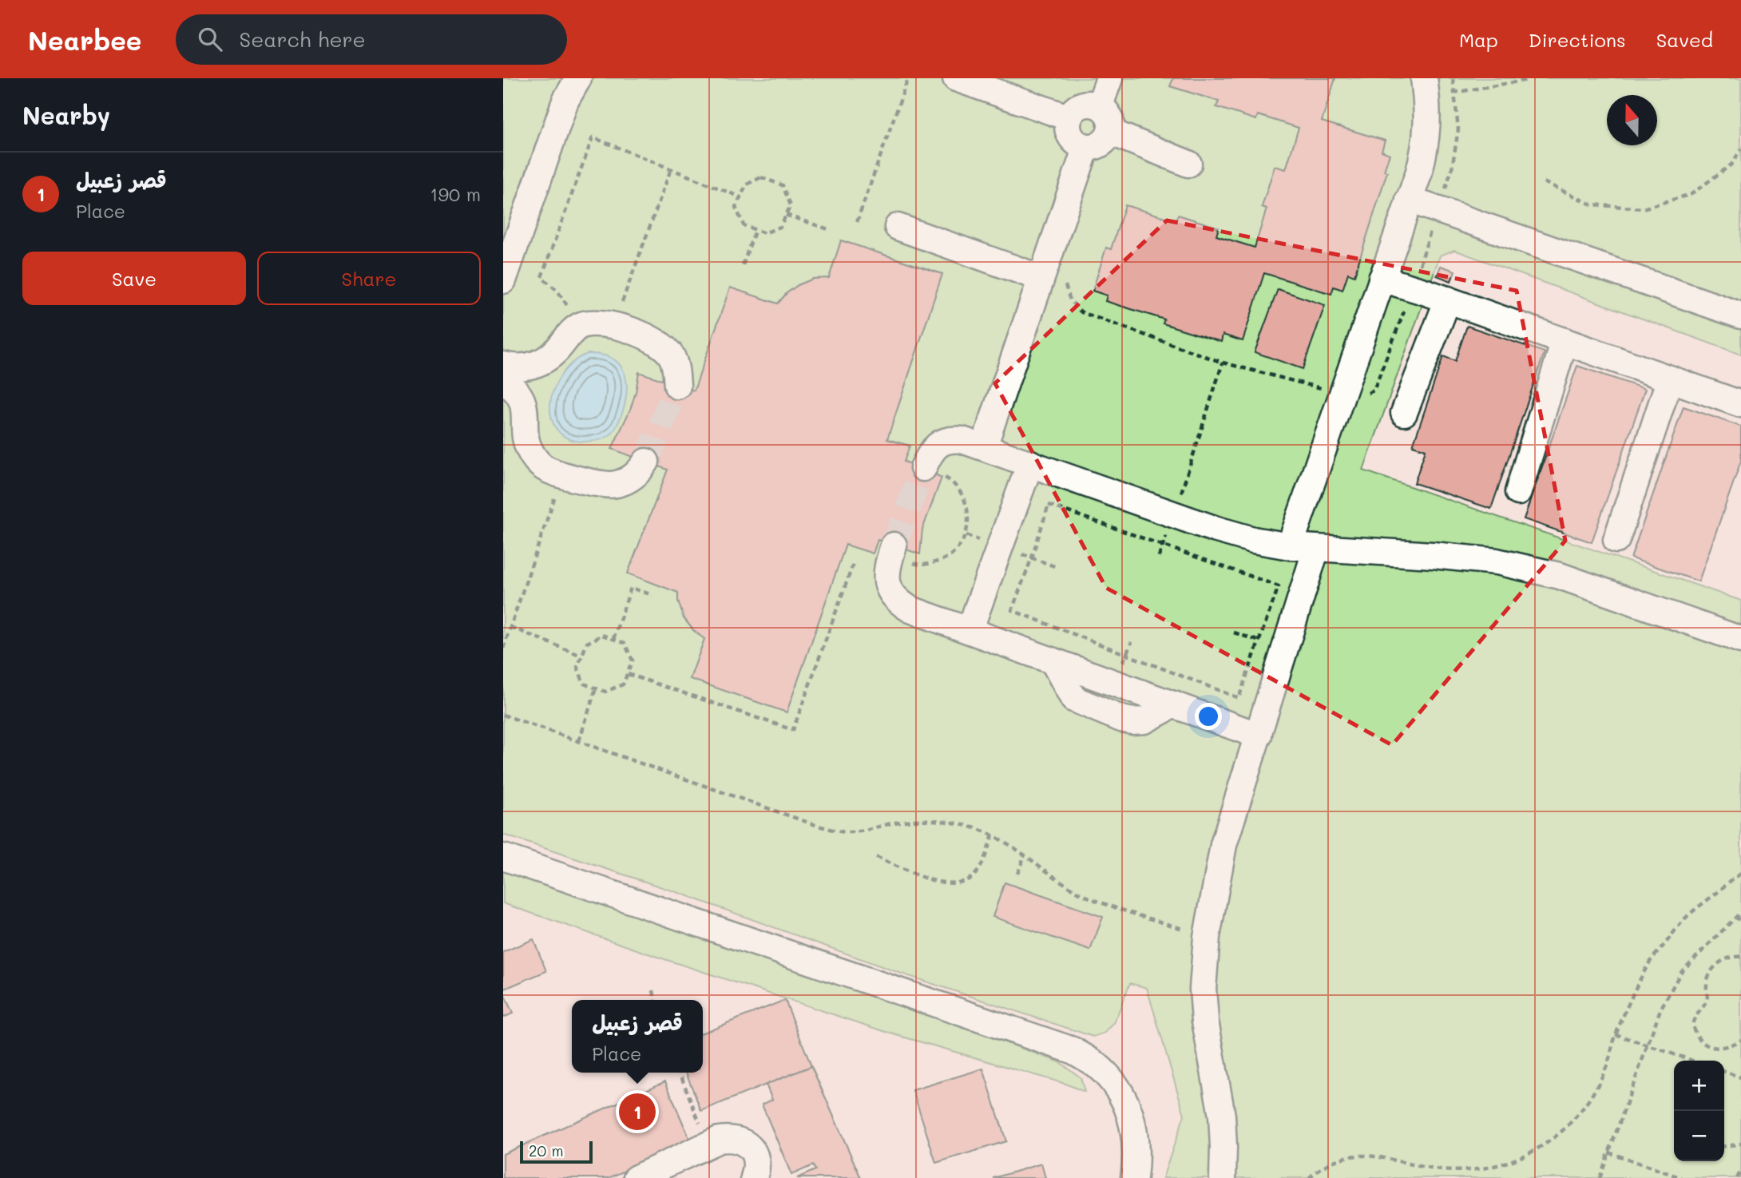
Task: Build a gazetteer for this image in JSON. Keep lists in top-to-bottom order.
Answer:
{
  "scale_bar": "20 m",
  "north": "top",
  "page": {
    "header": "Nearbee",
    "search": "Search here",
    "nav": ["Map", "Directions", "Saved"],
    "heading": "Nearby",
    "list": [
      {
        "mark": "1",
        "name": "قصر زعبيل",
        "note": "Place",
        "value": "190 m"
      }
    ],
    "buttons": ["Save", "Share"],
    "popup": ["قصر زعبيل", "Place"],
    "map_buttons": ["+", "−"],
    "pins": "1",
    "scale": "20 m"
  }
}
